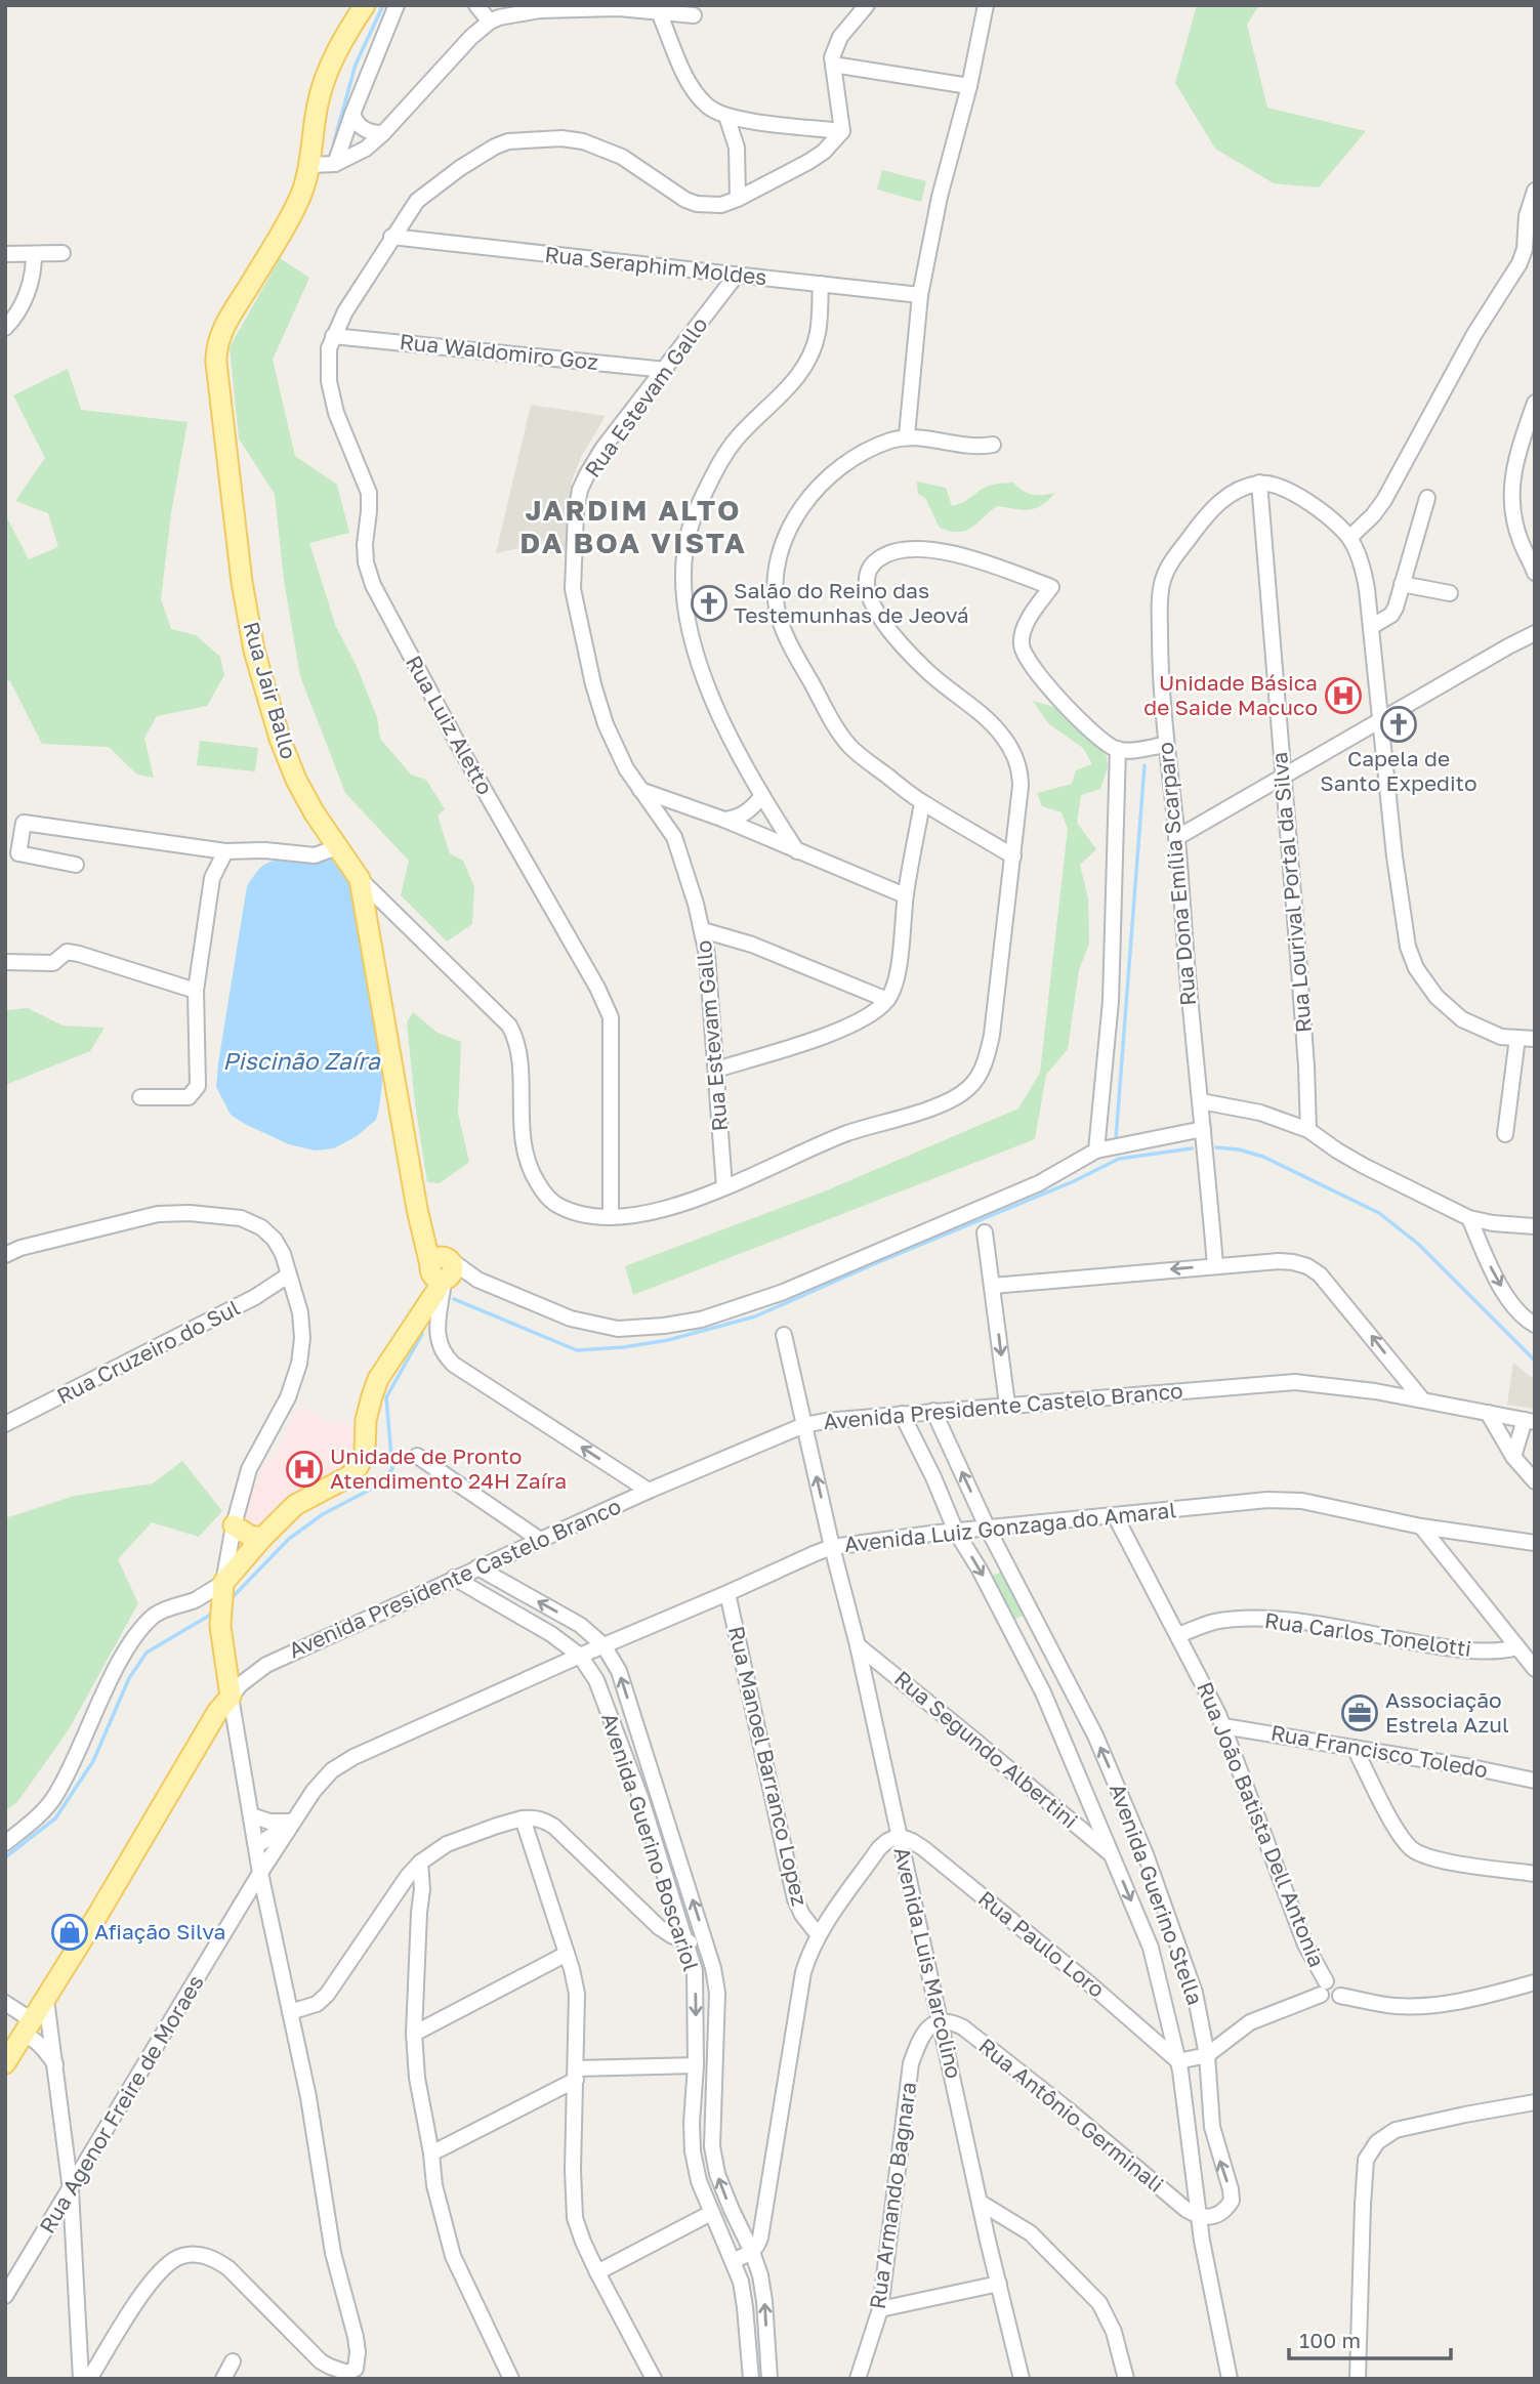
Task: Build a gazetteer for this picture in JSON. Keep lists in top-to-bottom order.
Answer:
{
  "streets": {
    "main road": ["Rua Jair Ballo", "Avenida Presidente Castelo Branco"],
    "street": [
      "Rua Seraphim Moldes",
      "Rua Waldomiro Goz",
      "Rua Estevam Gallo",
      "Rua Luiz Aletto",
      "Rua Dona Emília Scarparo",
      "Rua Lourival Portal da Silva",
      "Rua Cruzeiro do Sul",
      "Avenida Luiz Gonzaga do Amaral",
      "Rua Carlos Tonelotti",
      "Rua Segundo Albertini",
      "Rua Francisco Toledo",
      "Rua Manoel Barranco Lopez",
      "Rua João Batista Dell Antonia",
      "Avenida Guerino Boscariol",
      "Avenida Guerino Stella",
      "Rua Paulo Loro",
      "Avenida Luis Marcolino",
      "Rua Agenor Freire de Moraes",
      "Rua Antônio Germinali",
      "Rua Armando Bagnara"
    ]
  },
  "crossings": [
    ["Rua Seraphim Moldes", "Rua Estevam Gallo"],
    ["Rua Seraphim Moldes", "Rua Luiz Aletto"],
    ["Rua Waldomiro Goz", "Rua Estevam Gallo"],
    ["Rua Waldomiro Goz", "Rua Luiz Aletto"],
    ["Rua Dona Emília Scarparo", "Rua Lourival Portal da Silva"],
    ["Avenida Presidente Castelo Branco", "Avenida Guerino Boscariol"],
    ["Avenida Presidente Castelo Branco", "Avenida Guerino Stella"],
    ["Avenida Presidente Castelo Branco", "Avenida Luis Marcolino"],
    ["Avenida Luiz Gonzaga do Amaral", "Rua Manoel Barranco Lopez"],
    ["Avenida Luiz Gonzaga do Amaral", "Rua João Batista Dell Antonia"],
    ["Avenida Luiz Gonzaga do Amaral", "Avenida Guerino Boscariol"],
    ["Avenida Luiz Gonzaga do Amaral", "Avenida Guerino Stella"],
    ["Avenida Luiz Gonzaga do Amaral", "Avenida Luis Marcolino"],
    ["Avenida Luiz Gonzaga do Amaral", "Rua Agenor Freire de Moraes"],
    ["Rua Carlos Tonelotti", "Rua João Batista Dell Antonia"],
    ["Rua Segundo Albertini", "Avenida Guerino Stella"],
    ["Rua Segundo Albertini", "Avenida Luis Marcolino"],
    ["Rua Francisco Toledo", "Rua João Batista Dell Antonia"],
    ["Avenida Guerino Stella", "Rua Paulo Loro"],
    ["Avenida Guerino Stella", "Rua Antônio Germinali"],
    ["Rua Paulo Loro", "Avenida Luis Marcolino"],
    ["Avenida Luis Marcolino", "Rua Antônio Germinali"],
    ["Avenida Luis Marcolino", "Rua Armando Bagnara"],
    ["Rua Antônio Germinali", "Rua Armando Bagnara"]
  ],
  "districts": ["JARDIM ALTO DA BOA VISTA"],
  "water": ["Piscinão Zaíra"],
  "places": {
    "church": ["Salão do Reino das Testemunhas de Jeová", "Capela de Santo Expedito"],
    "hospital": ["Unidade Básica de Saide Macuco", "Unidade de Pronto Atendimento 24H Zaíra"],
    "office": ["Associação Estrela Azul"],
    "shop": ["Afiação Silva"]
  },
  "scale_bar": "100 m"
}
